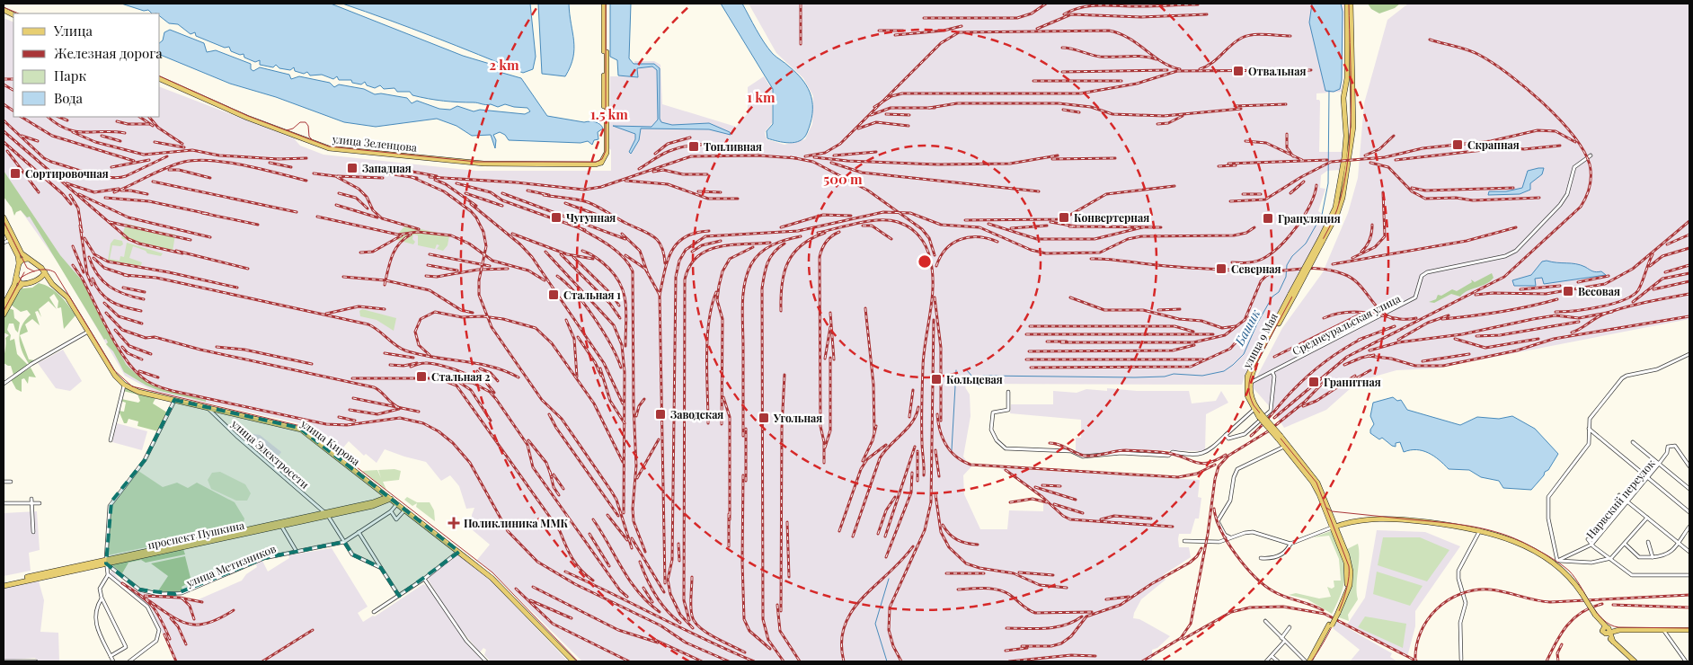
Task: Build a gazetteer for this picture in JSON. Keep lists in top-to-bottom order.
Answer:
{
  "streets": {
    "main road": [
      "улица Зеленцова",
      "улица 9 Мая",
      "улица Кирова",
      "проспект Пушкина"
    ],
    "street": [
      "Среднеуральская улица",
      "улица Электросети",
      "Нарвский переулок",
      "улица Метизников"
    ]
  },
  "crossings": [
    ["Среднеуральская улица", "улица 9 Мая"],
    ["улица Кирова", "улица Электросети"],
    ["улица Кирова", "проспект Пушкина"],
    ["улица Электросети", "проспект Пушкина"],
    ["улица Электросети", "улица Метизников"],
    ["проспект Пушкина", "улица Метизников"]
  ],
  "water": ["Башик"],
  "places": {
    "transit": [
      "Отвальная",
      "Скрапная",
      "Топливная",
      "Западная",
      "Сортировочная",
      "Чугунная",
      "Конвертерная",
      "Грануляция",
      "Северная",
      "Весовая",
      "Стальная 1",
      "Стальная 2",
      "Кольцевая",
      "Гранитная",
      "Заводская",
      "Угольная"
    ],
    "health": ["Поликлиника ММК"]
  },
  "legend": [
    "Улица",
    "Железная дорога",
    "Парк",
    "Вода"
  ],
  "rings": [
    "2 km",
    "1 km",
    "1.5 km",
    "500 m"
  ]
}
